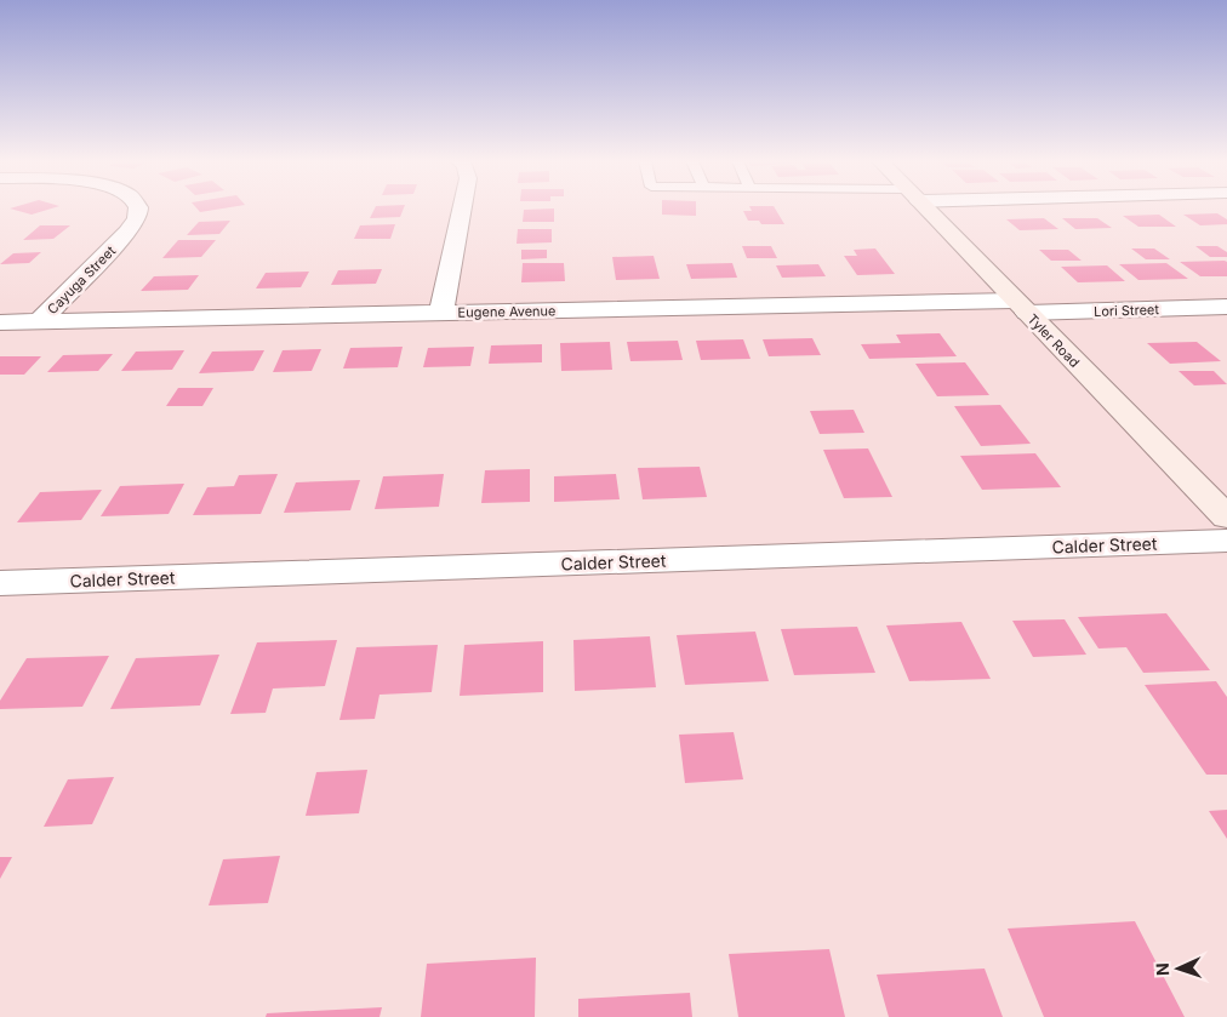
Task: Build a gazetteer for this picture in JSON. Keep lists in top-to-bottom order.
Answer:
{
  "streets": {
    "street": [
      "Cayuga Street",
      "Lori Street",
      "Eugene Avenue",
      "Tyler Road",
      "Calder Street"
    ]
  },
  "crossings": [
    ["Cayuga Street", "Eugene Avenue"],
    ["Lori Street", "Eugene Avenue"],
    ["Lori Street", "Tyler Road"],
    ["Eugene Avenue", "Tyler Road"]
  ],
  "north": "left"
}
